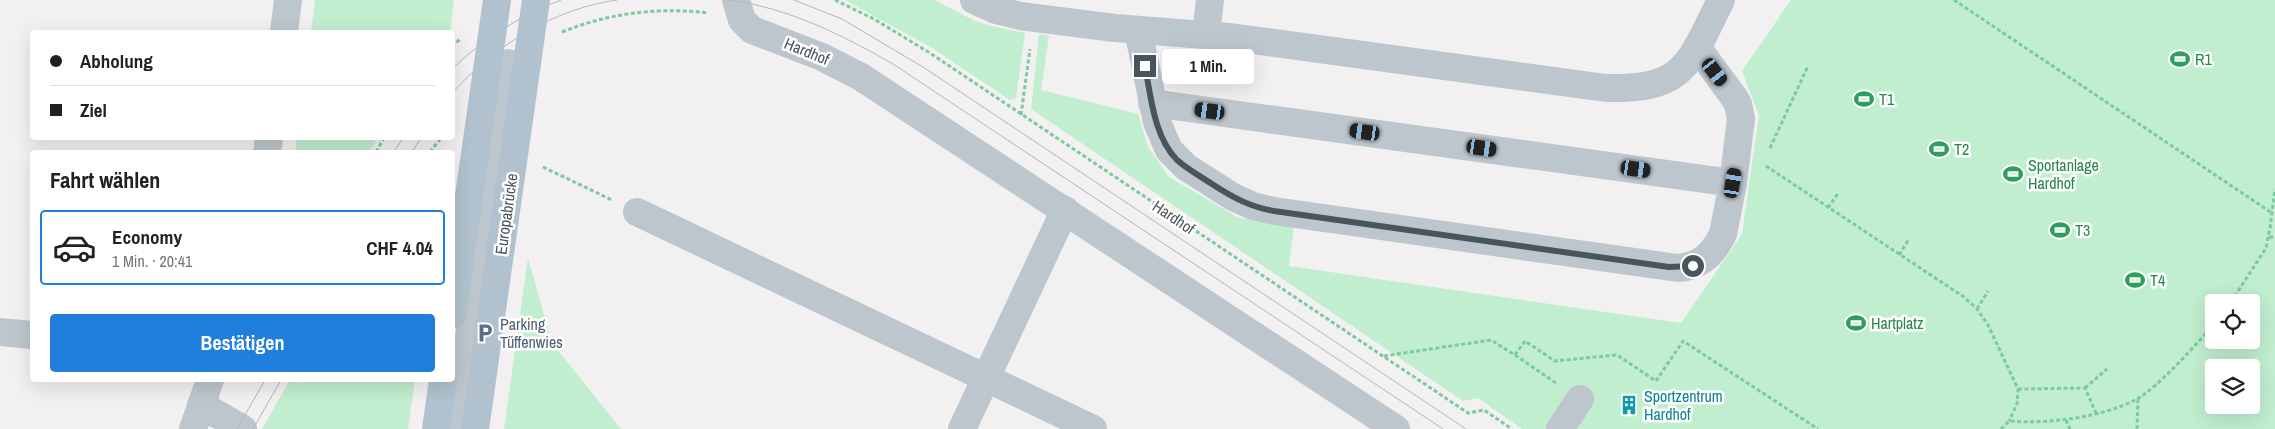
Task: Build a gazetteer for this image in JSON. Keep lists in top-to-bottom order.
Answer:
{
  "streets": {
    "main road": ["Europabrücke"],
    "street": ["Hardhof"]
  },
  "places": {
    "sports": [
      "R1",
      "T1",
      "T2",
      "Sportanlage Hardhof",
      "T3",
      "T4",
      "Hartplatz"
    ],
    "parking": ["Parking Tüffenwies"],
    "building": ["Sportzentrum Hardhof"]
  },
  "page": {
    "banner": ["Abholung", "Ziel"],
    "bubble": "1 Min.",
    "heading": "Fahrt wählen",
    "list": [
      {
        "name": "Economy",
        "note": "1 Min. · 20:41",
        "value": "CHF 4.04"
      }
    ],
    "buttons": "Bestätigen"
  }
}
